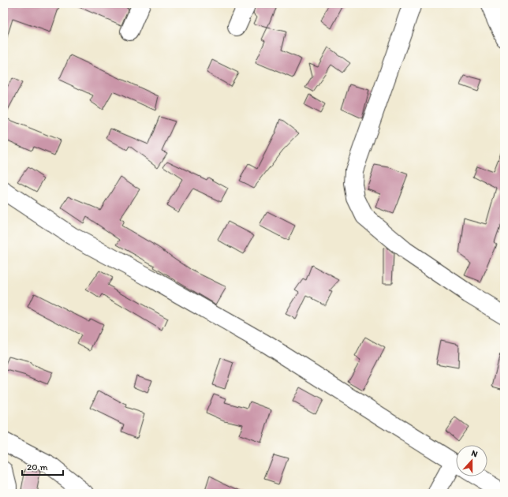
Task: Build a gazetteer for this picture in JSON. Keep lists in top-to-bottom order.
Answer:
{
  "scale_bar": "20 m",
  "north": "top"
}
